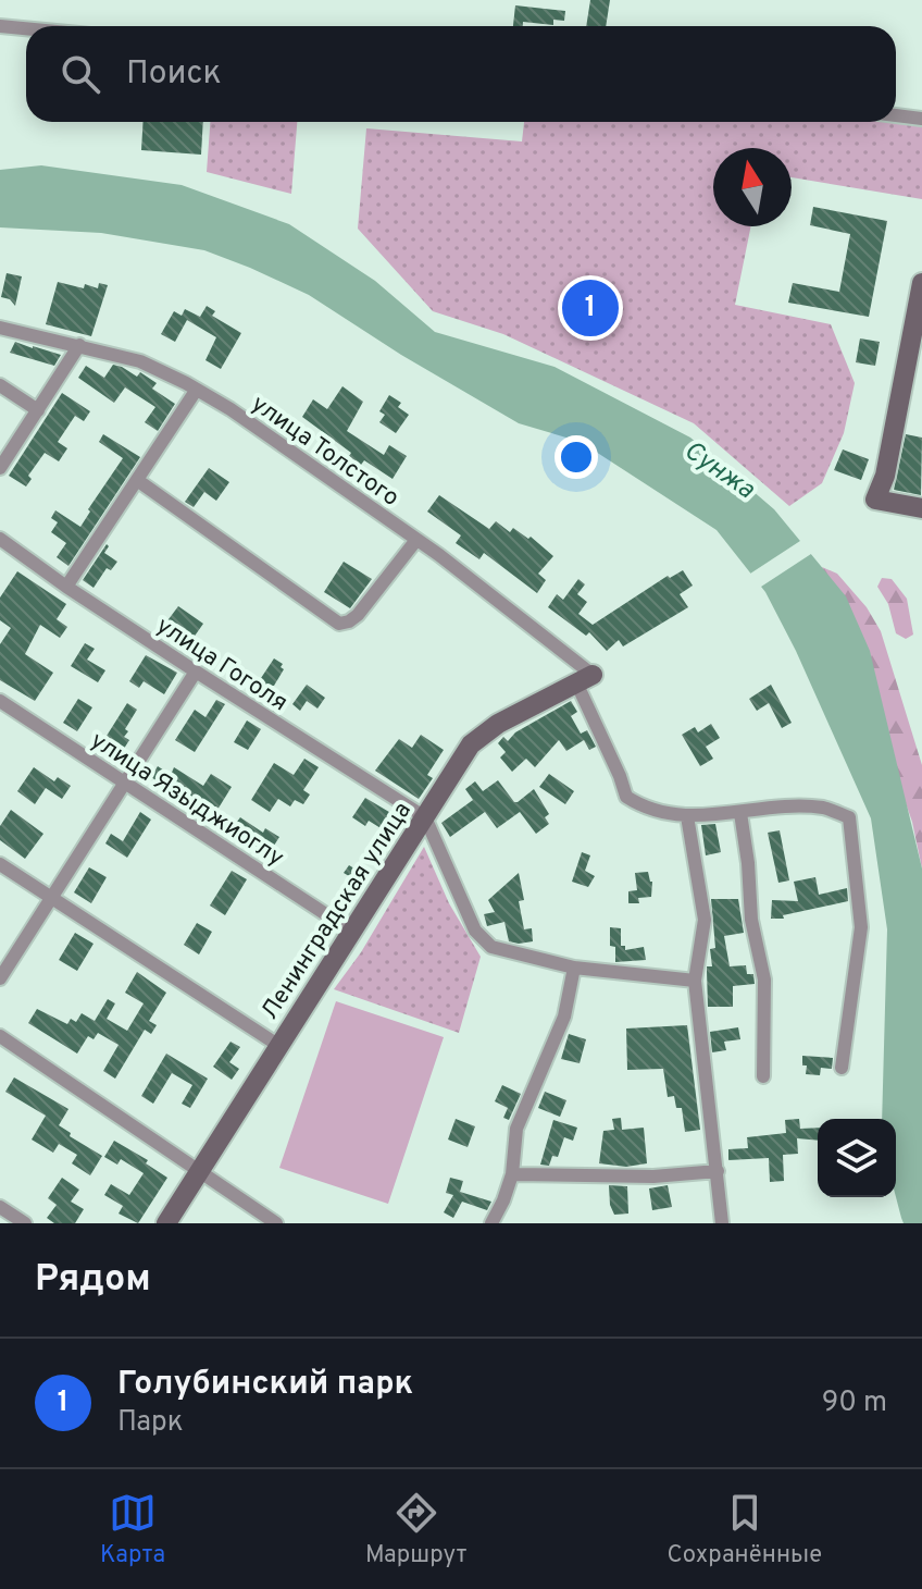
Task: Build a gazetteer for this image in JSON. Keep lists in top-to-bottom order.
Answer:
{
  "streets": {
    "main road": ["Ленинградская улица"],
    "street": ["улица Толстого", "улица Гоголя", "улица Языджиоглу"]
  },
  "crossings": [
    ["улица Толстого", "Ленинградская улица"],
    ["улица Гоголя", "Ленинградская улица"],
    ["улица Языджиоглу", "Ленинградская улица"]
  ],
  "water": ["Сунжа"],
  "north": "top",
  "page": {
    "search": "Поиск",
    "pins": "1",
    "heading": "Рядом",
    "list": [
      {
        "mark": "1",
        "name": "Голубинский парк",
        "note": "Парк",
        "value": "90 m"
      }
    ],
    "nav": ["Карта", "Маршрут", "Сохранённые"]
  }
}
